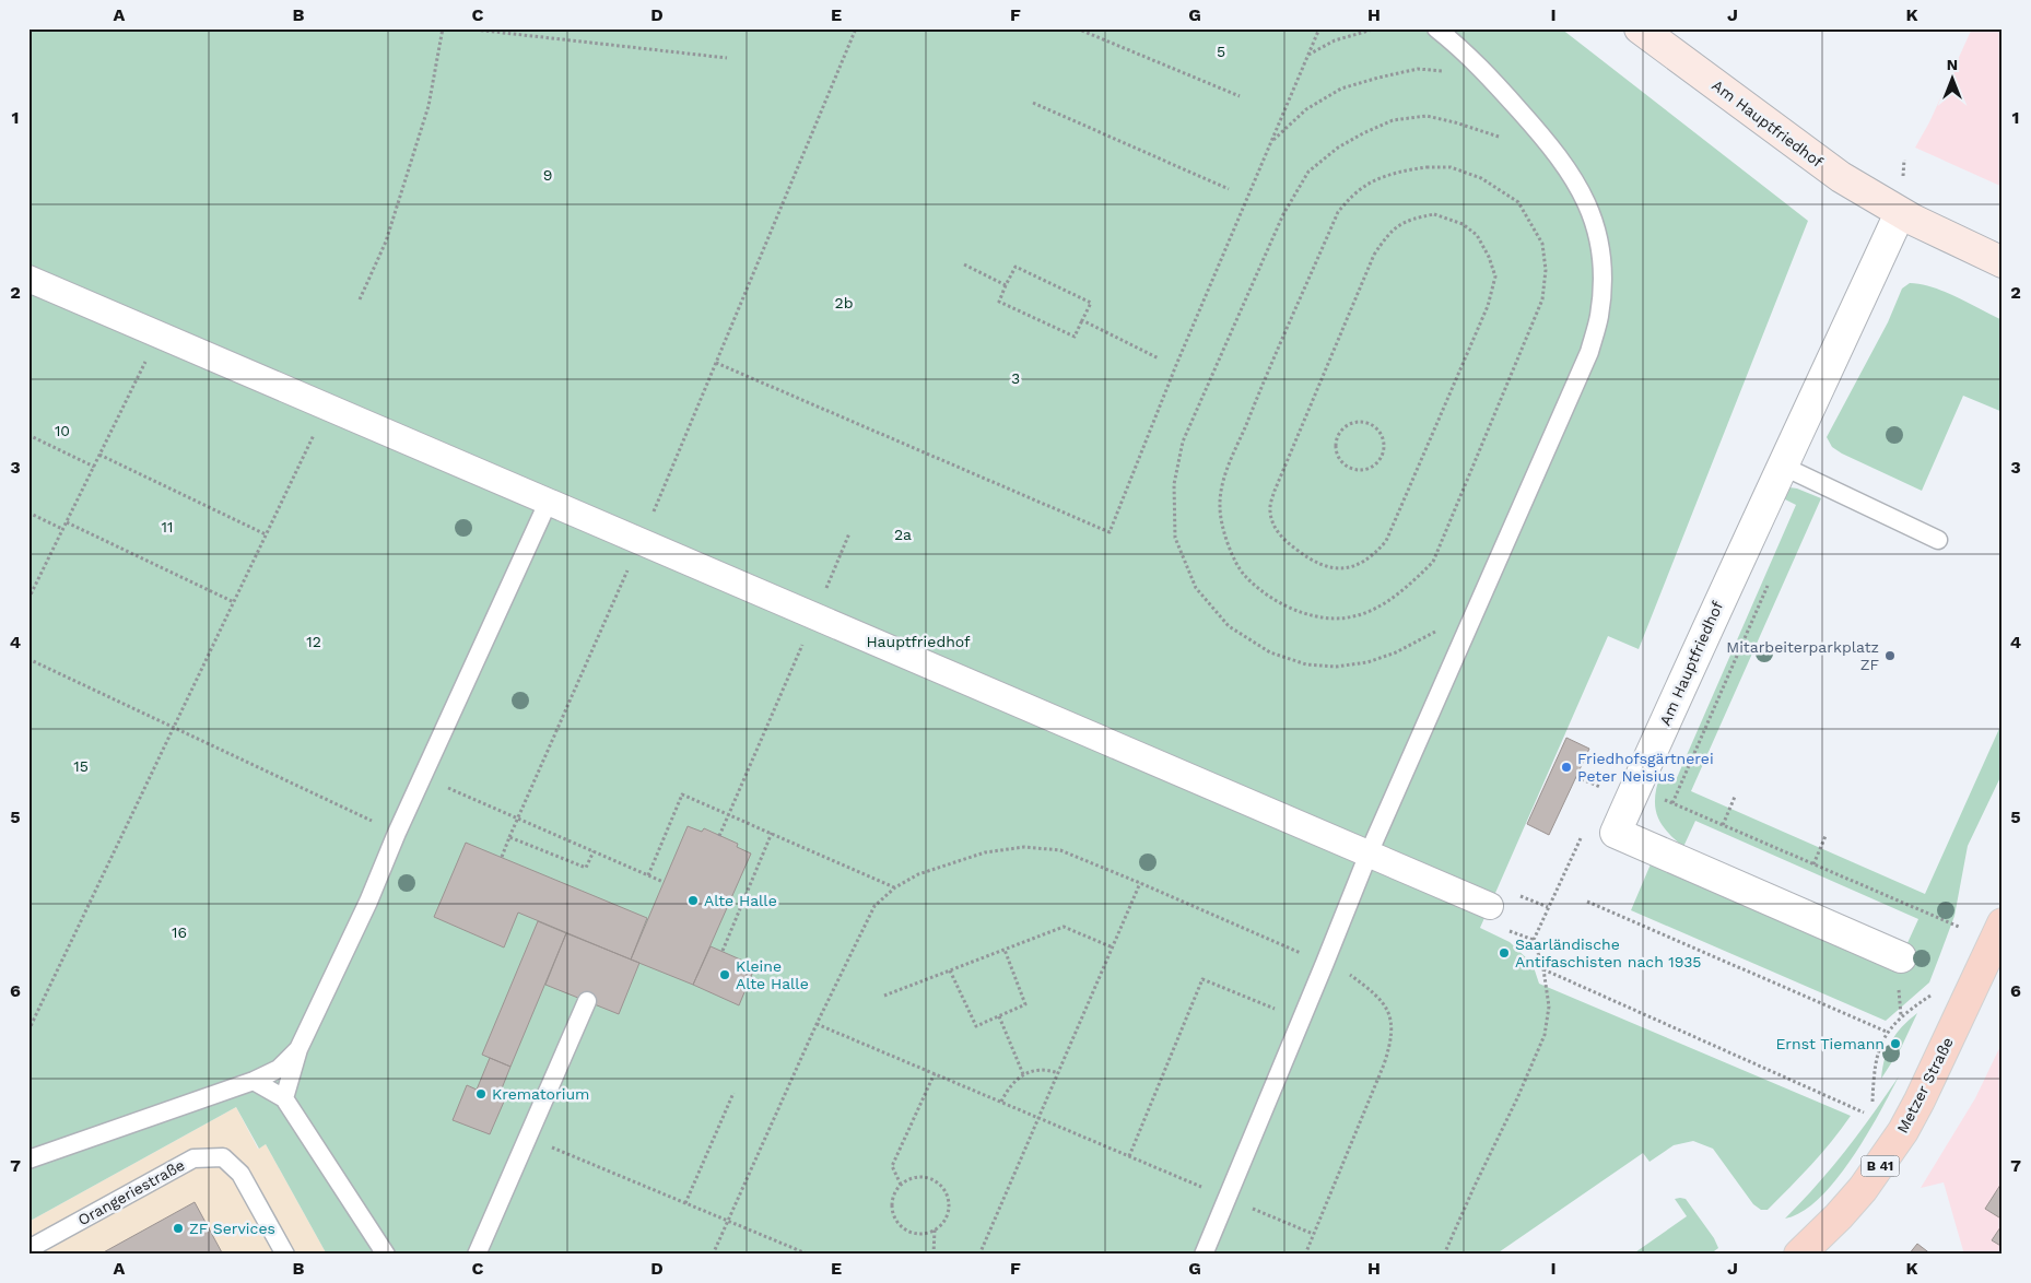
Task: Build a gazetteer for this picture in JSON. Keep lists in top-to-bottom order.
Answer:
{
  "streets": {
    "main road": ["Am Hauptfriedhof", "Metzer Straße", "B 41"],
    "lane": ["Orangeriestraße"]
  },
  "parks": [
    "5",
    "9",
    "2b",
    "3",
    "10",
    "11",
    "2a",
    "12",
    "Hauptfriedhof",
    "15",
    "16"
  ],
  "places": [
    "Mitarbeiterparkplatz ZF",
    "Friedhofsgärtnerei Peter Neisius",
    "Alte Halle",
    "Saarländische Antifaschisten nach 1935",
    "Kleine Alte Halle",
    "Ernst Tiemann",
    "Krematorium",
    "ZF Services"
  ],
  "north": "top",
  "grid": {
    "columns": [
      "A",
      "B",
      "C",
      "D",
      "E",
      "F",
      "G",
      "H",
      "I",
      "J",
      "K"
    ],
    "rows": [
      "1",
      "2",
      "3",
      "4",
      "5",
      "6",
      "7"
    ]
  }
}
